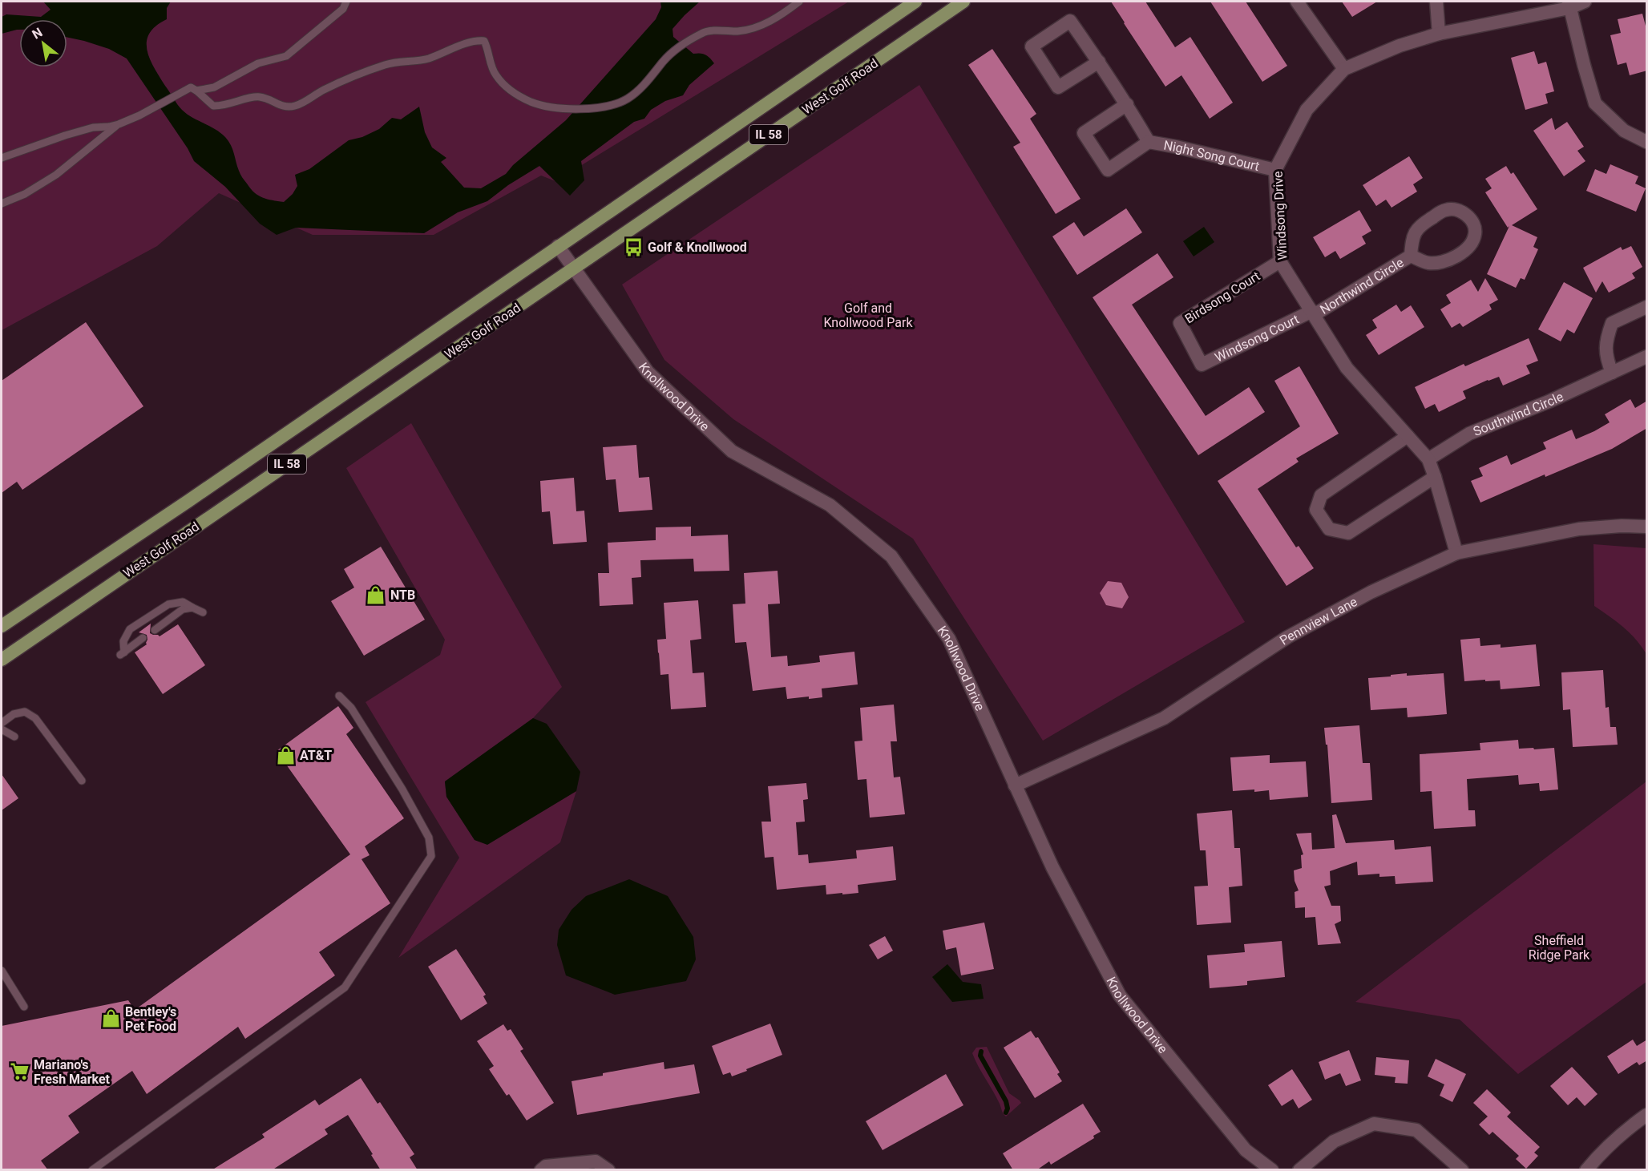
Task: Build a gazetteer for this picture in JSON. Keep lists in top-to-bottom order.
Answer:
{
  "streets": {
    "main road": ["West Golf Road", "IL 58"],
    "street": [
      "Night Song Court",
      "Windsong Drive",
      "Northwind Circle",
      "Birdsong Court",
      "Windsong Court",
      "Knollwood Drive",
      "Southwind Circle",
      "Pennview Lane"
    ]
  },
  "crossings": [
    ["West Golf Road", "Knollwood Drive"],
    ["Night Song Court", "Windsong Drive"],
    ["Windsong Drive", "Northwind Circle"],
    ["Windsong Drive", "Birdsong Court"],
    ["Windsong Drive", "Windsong Court"],
    ["Windsong Drive", "Southwind Circle"],
    ["Windsong Drive", "Pennview Lane"],
    ["Northwind Circle", "Windsong Court"],
    ["Birdsong Court", "Windsong Court"],
    ["Knollwood Drive", "Pennview Lane"]
  ],
  "parks": ["Golf and Knollwood Park", "Sheffield Ridge Park"],
  "places": {
    "bus stop": ["Golf & Knollwood"],
    "shop": ["NTB", "AT&T", "Bentley's Pet Food"],
    "supermarket": ["Mariano's Fresh Market"]
  },
  "north": "top left"
}
